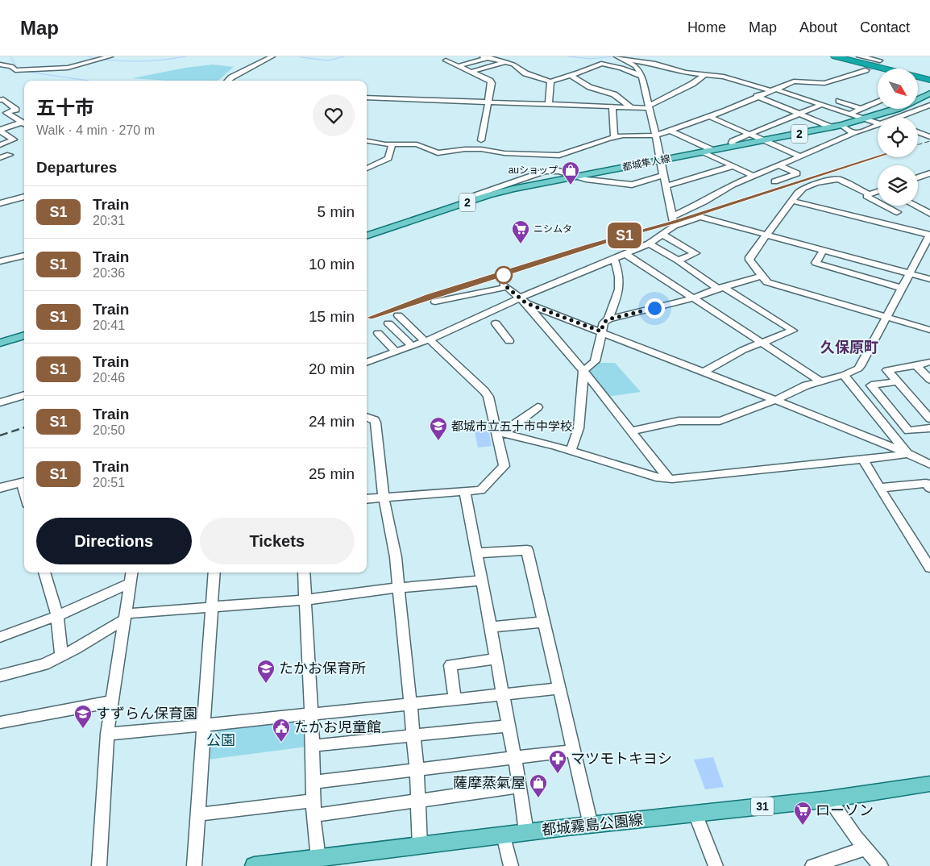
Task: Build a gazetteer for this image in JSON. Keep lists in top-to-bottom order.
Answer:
{
  "streets": {
    "main road": [
      "2",
      "都城隼人線",
      "31",
      "都城霧島公園線"
    ]
  },
  "districts": ["久保原町"],
  "parks": ["公園"],
  "places": {
    "shop": ["auショップ", "薩摩蒸氣屋"],
    "supermarket": ["ニシムタ", "ローソン"],
    "school or university": ["都城市立五十市中学校", "たかお保育所", "すずらん保育園"],
    "public building": ["たかお児童館"],
    "pharmacy": ["マツモトキヨシ"]
  },
  "north": "bottom right",
  "page": {
    "header": "Map",
    "nav": [
      "Home",
      "Map",
      "About",
      "Contact"
    ],
    "on_map": "S1",
    "heading": [
      ["五十市", "Walk · 4 min · 270 m"],
      "Departures"
    ],
    "list": [
      {
        "mark": "S1",
        "name": "Train",
        "note": "20:31",
        "value": "5 min"
      },
      {
        "mark": "S1",
        "name": "Train",
        "note": "20:36",
        "value": "10 min"
      },
      {
        "mark": "S1",
        "name": "Train",
        "note": "20:41",
        "value": "15 min"
      },
      {
        "mark": "S1",
        "name": "Train",
        "note": "20:46",
        "value": "20 min"
      },
      {
        "mark": "S1",
        "name": "Train",
        "note": "20:50",
        "value": "24 min"
      },
      {
        "mark": "S1",
        "name": "Train",
        "note": "20:51",
        "value": "25 min"
      }
    ],
    "buttons": ["Directions", "Tickets"]
  }
}
